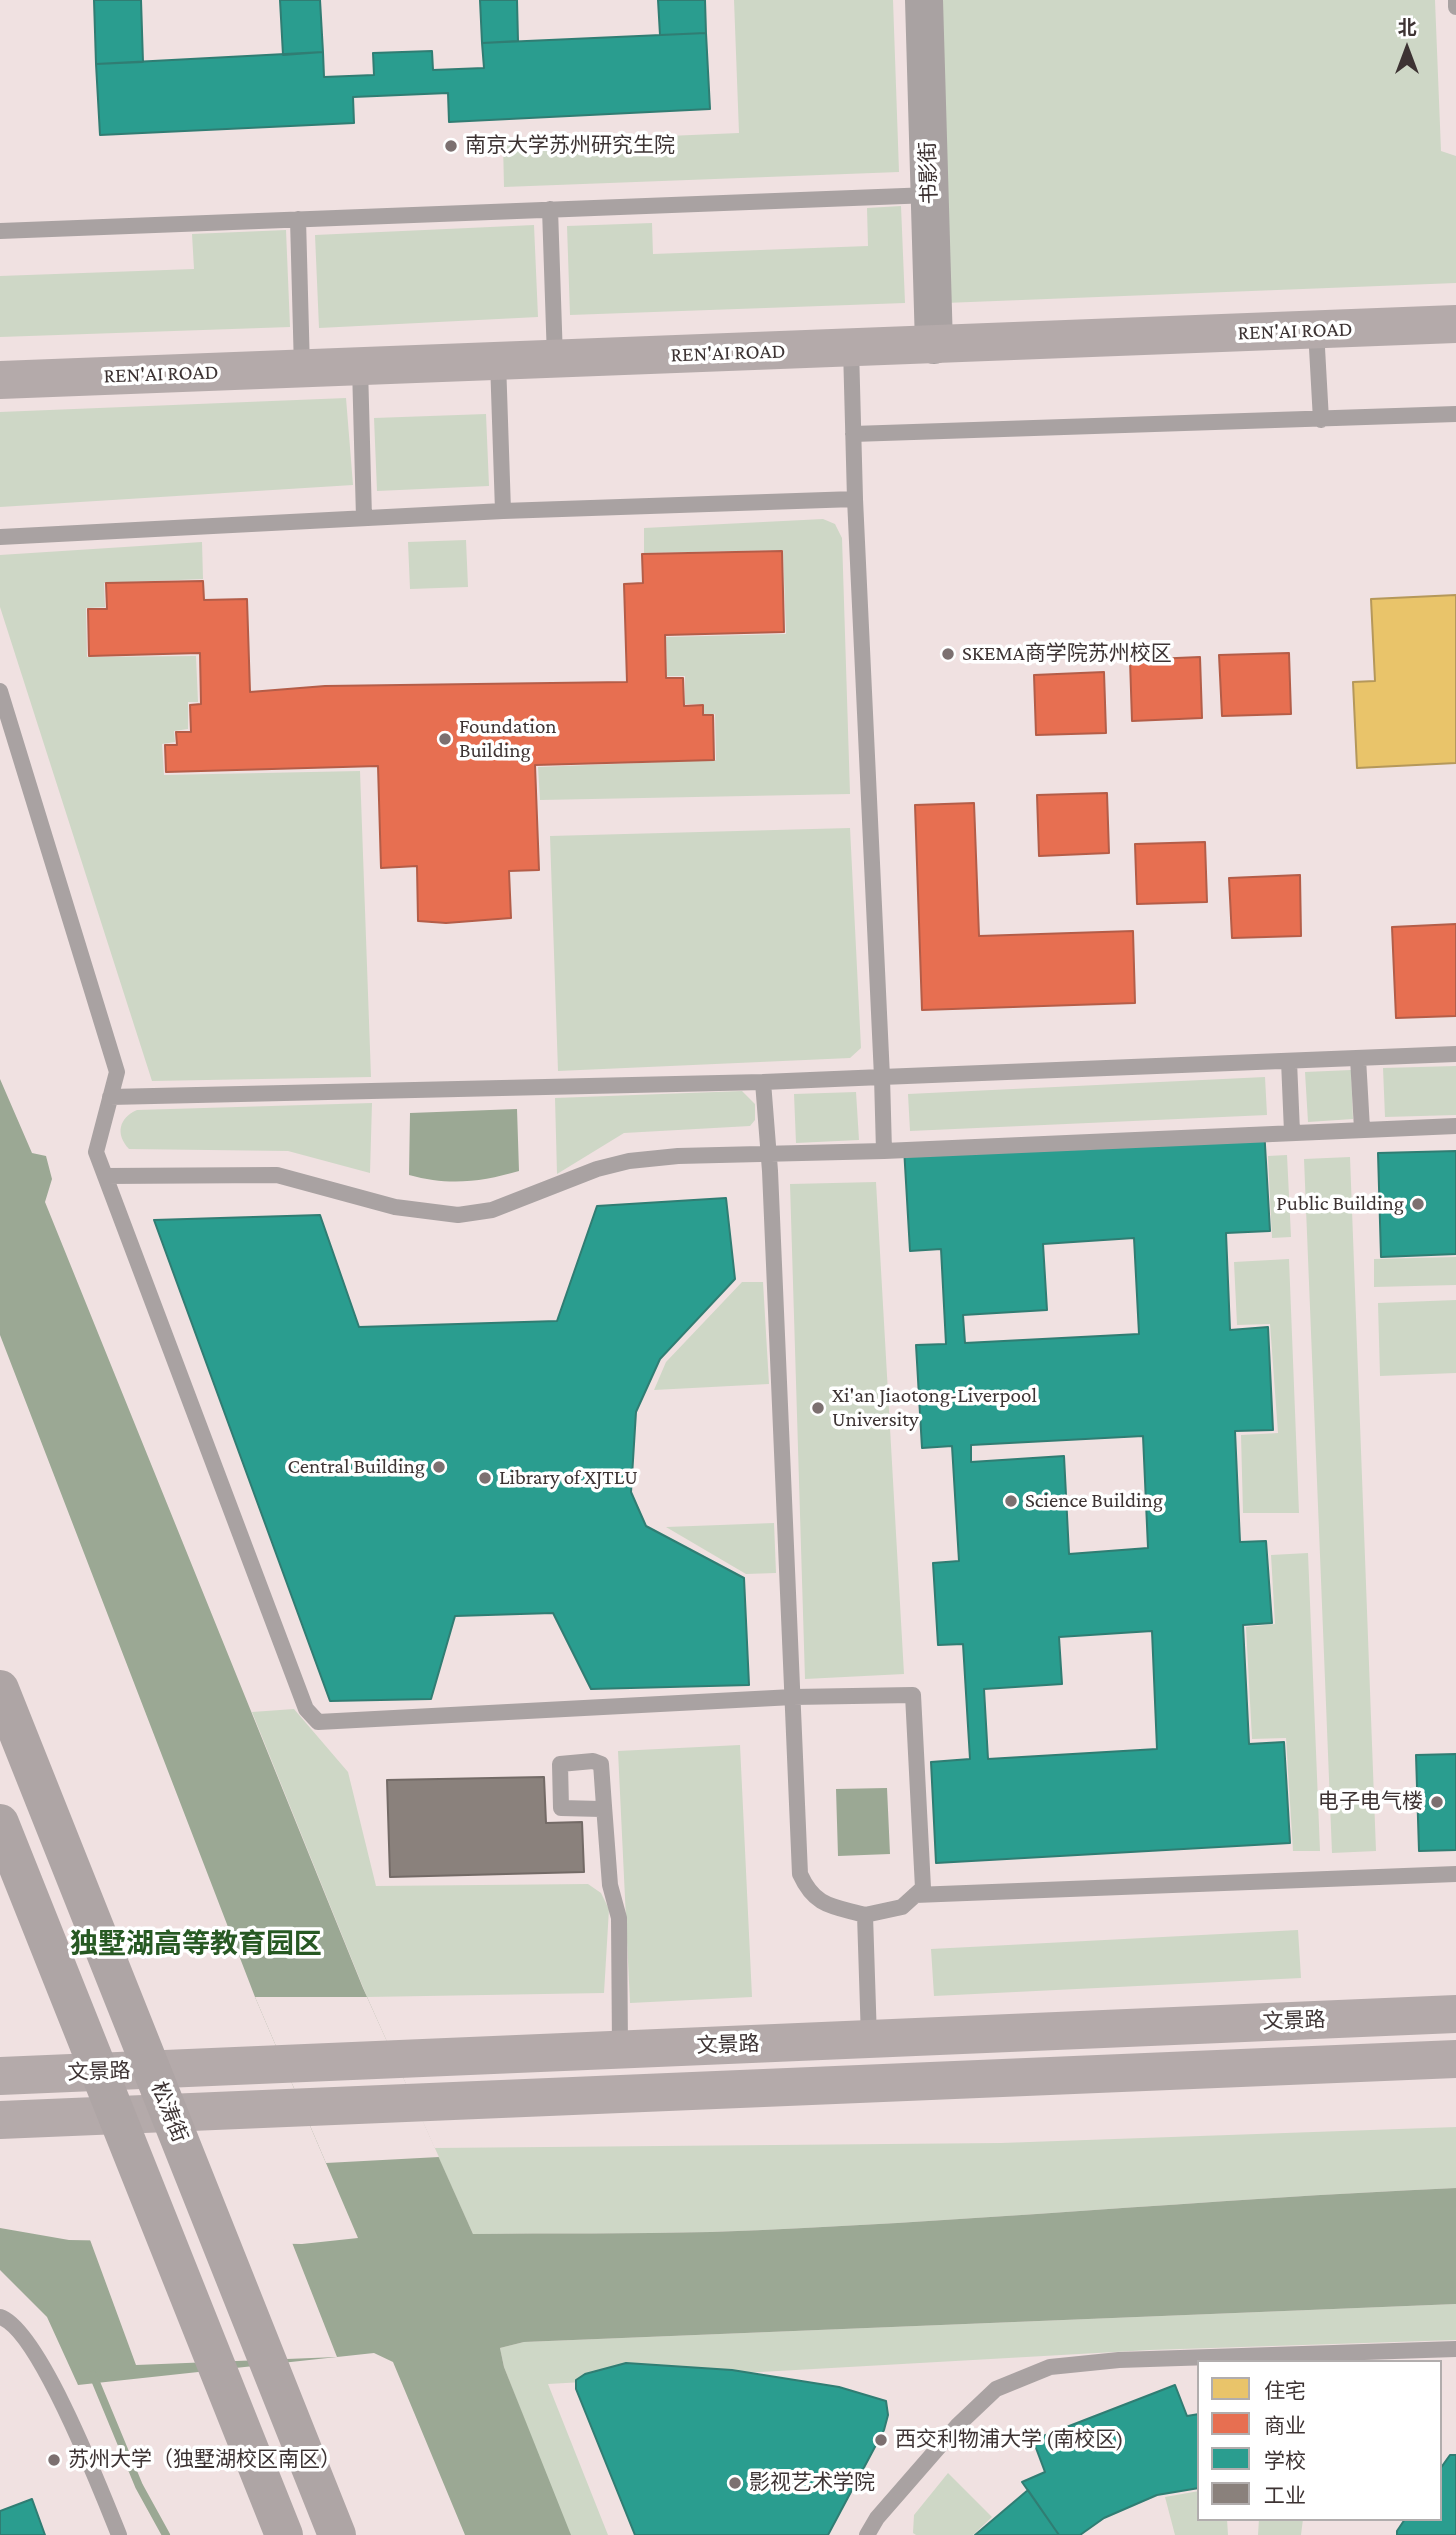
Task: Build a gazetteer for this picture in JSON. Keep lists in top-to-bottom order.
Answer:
{
  "streets": {
    "main road": ["REN'AI ROAD", "文景路", "松涛街"],
    "street": ["书影街"]
  },
  "crossings": [
    ["书影街", "REN'AI ROAD"],
    ["文景路", "松涛街"]
  ],
  "districts": ["独墅湖高等教育园区"],
  "places": [
    "南京大学苏州研究生院",
    "SKEMA商学院苏州校区",
    "Foundation Building",
    "Public Building",
    "Xi'an Jiaotong-Liverpool University",
    "Central Building",
    "Library of XJTLU",
    "Science Building",
    "电子电气楼",
    "西交利物浦大学 (南校区)",
    "苏州大学（独墅湖校区南区）",
    "影视艺术学院"
  ],
  "legend": [
    "住宅",
    "商业",
    "学校",
    "工业"
  ],
  "north": "top"
}
